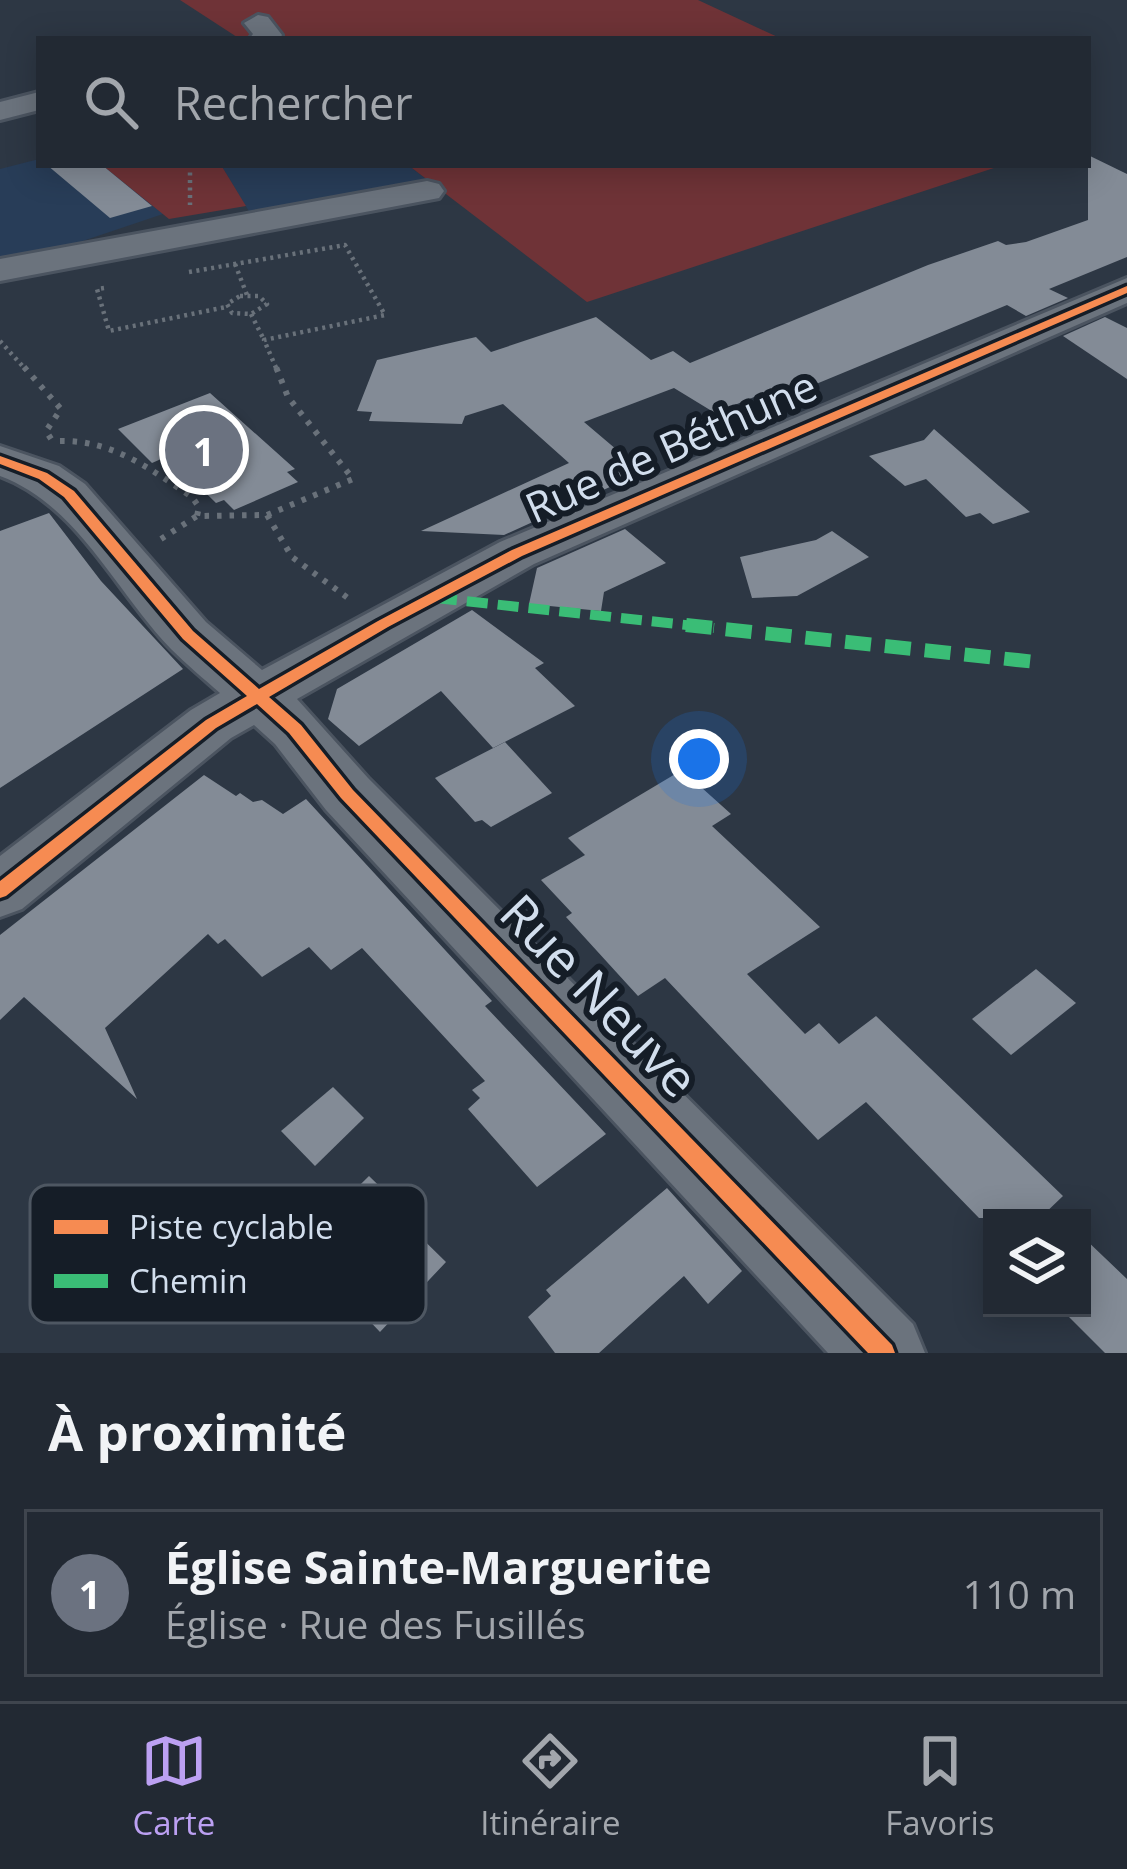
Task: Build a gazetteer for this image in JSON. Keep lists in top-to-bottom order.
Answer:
{
  "streets": {
    "street": ["Rue de Béthune", "Rue Neuve"]
  },
  "crossings": [
    ["Rue de Béthune", "Rue Neuve"]
  ],
  "legend": ["Piste cyclable", "Chemin"],
  "page": {
    "search": "Rechercher",
    "pins": "1",
    "heading": "À proximité",
    "list": [
      {
        "mark": "1",
        "name": "Église Sainte-Marguerite",
        "note": "Église · Rue des Fusillés",
        "value": "110 m"
      }
    ],
    "nav": ["Carte", "Itinéraire", "Favoris"]
  }
}
